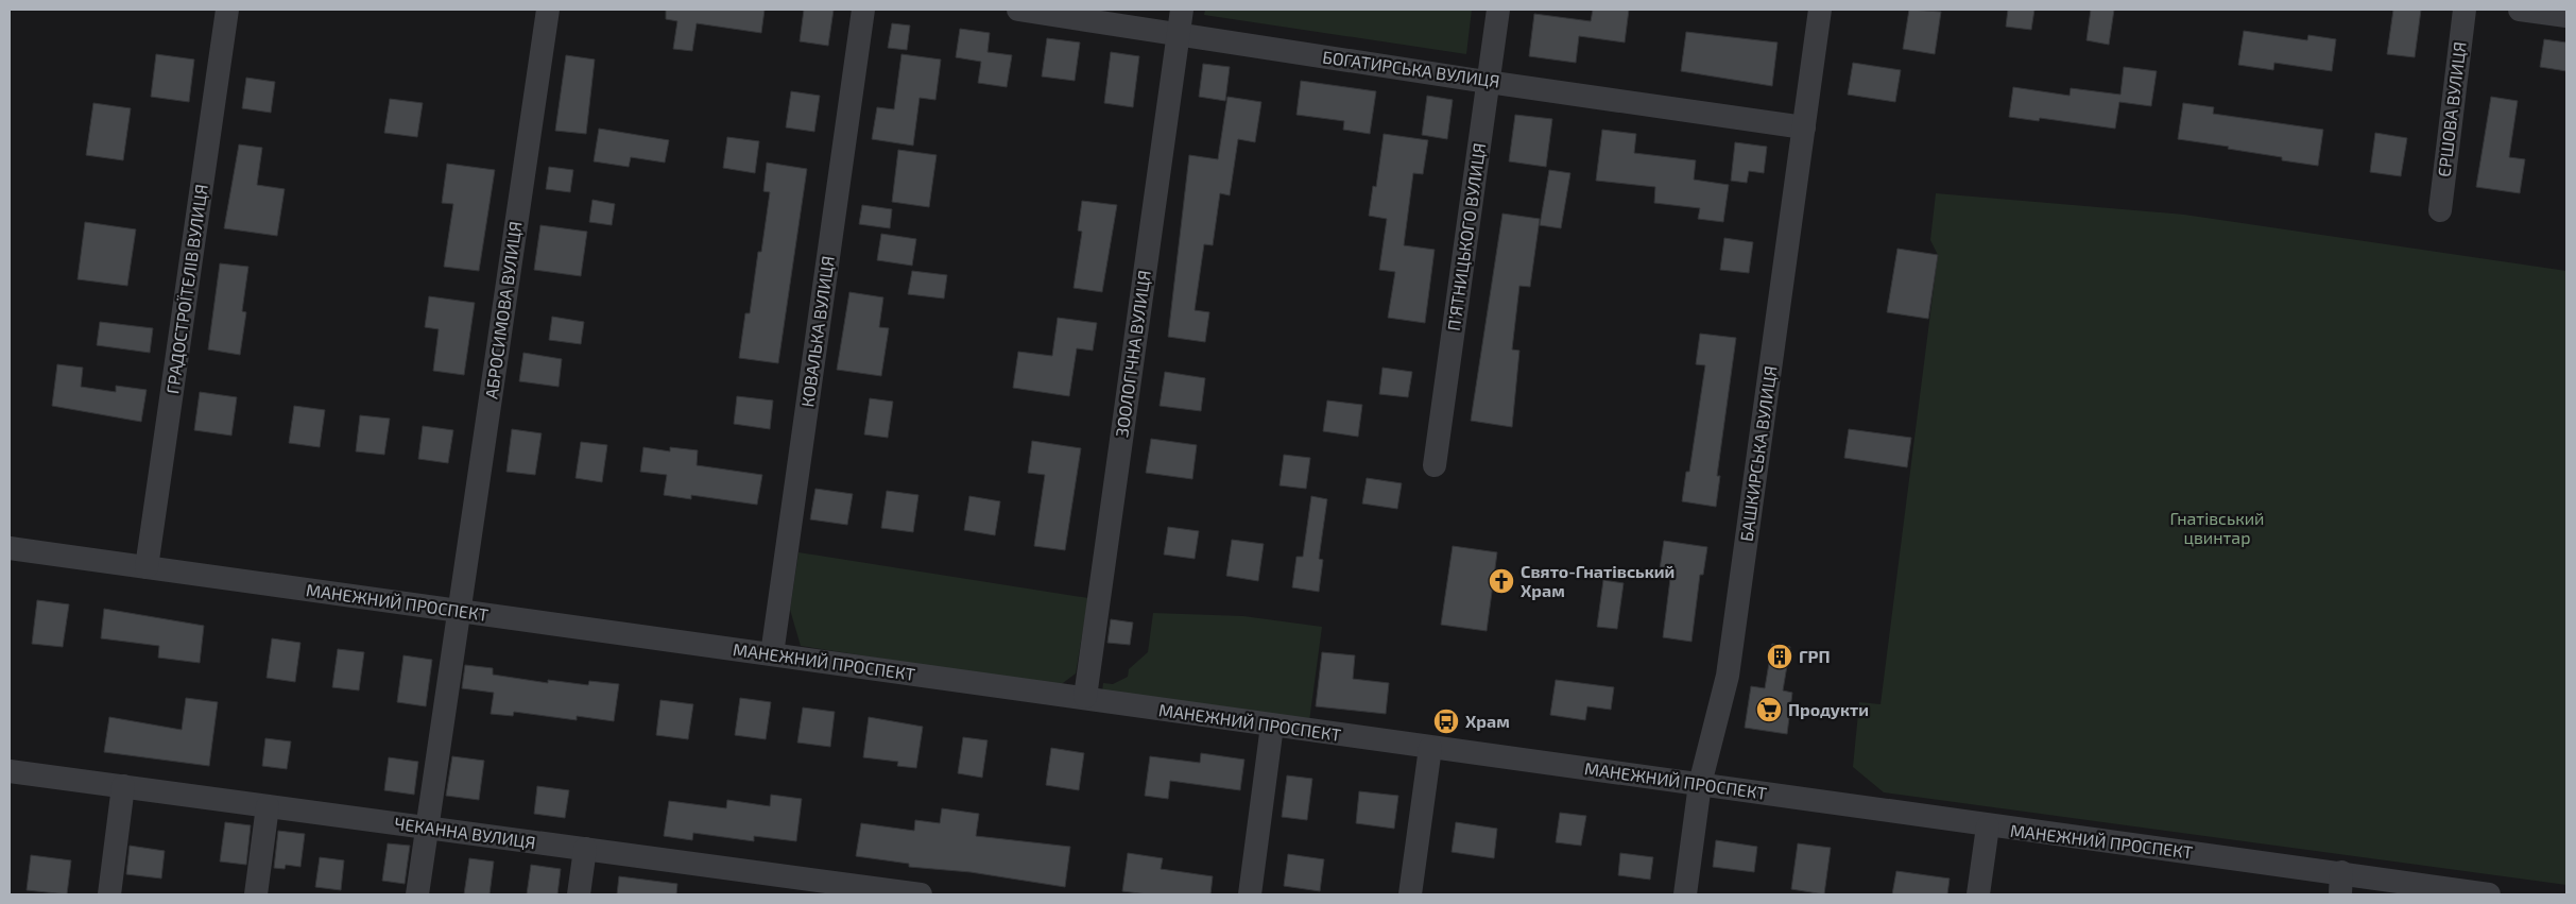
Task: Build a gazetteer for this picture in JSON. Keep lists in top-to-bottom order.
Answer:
{
  "streets": {
    "street": [
      "БОГАТИРСЬКА ВУЛИЦЯ",
      "ЄРШОВА ВУЛИЦЯ",
      "П’ЯТНИЦЬКОГО ВУЛИЦЯ",
      "ГРАДОСТРОЇТЕЛIВ ВУЛИЦЯ",
      "АБРОСИМОВА ВУЛИЦЯ",
      "КОВАЛЬКА ВУЛИЦЯ",
      "ЗООЛОГІЧНА ВУЛИЦЯ",
      "БАШКИРСЬКА ВУЛИЦЯ",
      "МАНЕЖНИЙ ПРОСПЕКТ",
      "ЧЕКАННА ВУЛИЦЯ"
    ]
  },
  "crossings": [
    ["БОГАТИРСЬКА ВУЛИЦЯ", "П’ЯТНИЦЬКОГО ВУЛИЦЯ"],
    ["БОГАТИРСЬКА ВУЛИЦЯ", "ЗООЛОГІЧНА ВУЛИЦЯ"],
    ["БОГАТИРСЬКА ВУЛИЦЯ", "БАШКИРСЬКА ВУЛИЦЯ"],
    ["ГРАДОСТРОЇТЕЛIВ ВУЛИЦЯ", "МАНЕЖНИЙ ПРОСПЕКТ"],
    ["АБРОСИМОВА ВУЛИЦЯ", "МАНЕЖНИЙ ПРОСПЕКТ"],
    ["АБРОСИМОВА ВУЛИЦЯ", "ЧЕКАННА ВУЛИЦЯ"],
    ["КОВАЛЬКА ВУЛИЦЯ", "МАНЕЖНИЙ ПРОСПЕКТ"],
    ["ЗООЛОГІЧНА ВУЛИЦЯ", "МАНЕЖНИЙ ПРОСПЕКТ"],
    ["БАШКИРСЬКА ВУЛИЦЯ", "МАНЕЖНИЙ ПРОСПЕКТ"]
  ],
  "parks": ["Гнатівський цвинтар"],
  "places": {
    "church": ["Свято-Гнатівський Храм"],
    "building": ["ГРП"],
    "supermarket": ["Продукти"],
    "bus stop": ["Храм"]
  }
}
